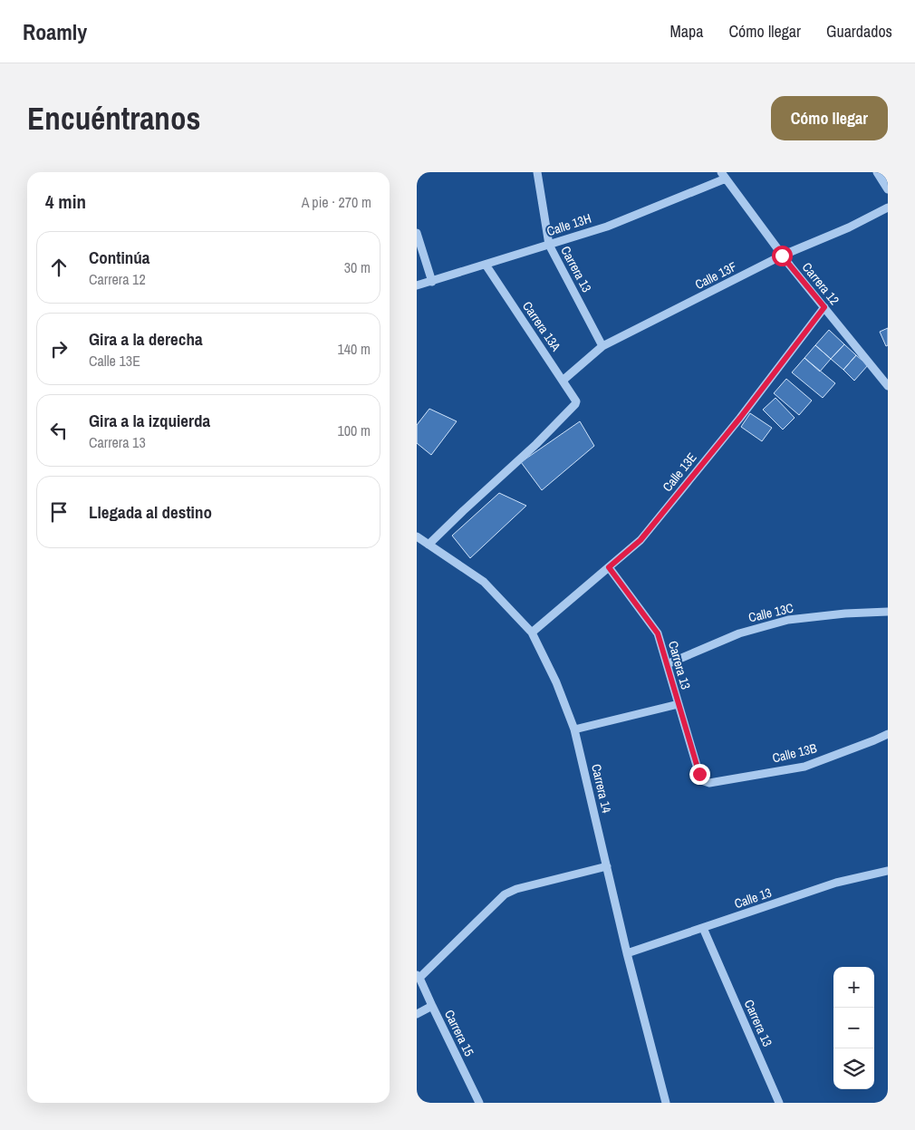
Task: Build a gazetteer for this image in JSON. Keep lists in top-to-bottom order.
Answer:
{
  "streets": {
    "street": [
      "Calle 13H",
      "Carrera 13",
      "Calle 13F",
      "Carrera 12",
      "Carrera 13A",
      "Calle 13E",
      "Calle 13C",
      "Calle 13B",
      "Carrera 14",
      "Calle 13",
      "Carrera 15"
    ]
  },
  "crossings": [
    ["Calle 13H", "Carrera 13"],
    ["Calle 13H", "Carrera 12"],
    ["Calle 13H", "Carrera 13A"],
    ["Carrera 13", "Calle 13F"],
    ["Carrera 13", "Calle 13E"],
    ["Carrera 13", "Calle 13C"],
    ["Carrera 13", "Calle 13B"],
    ["Carrera 13", "Calle 13"],
    ["Calle 13F", "Carrera 12"],
    ["Calle 13F", "Carrera 13A"],
    ["Carrera 12", "Calle 13E"],
    ["Carrera 13A", "Carrera 14"],
    ["Calle 13E", "Carrera 14"],
    ["Carrera 14", "Calle 13"]
  ],
  "page": {
    "header": "Roamly",
    "nav": ["Mapa", "Cómo llegar", "Guardados"],
    "buttons": "Cómo llegar",
    "title": "Encuéntranos",
    "heading": ["4 min", "A pie · 270 m"],
    "list": [
      ["Continúa", "Carrera 12", "30 m"],
      ["Gira a la derecha", "Calle 13E", "140 m"],
      ["Gira a la izquierda", "Carrera 13", "100 m"],
      "Llegada al destino"
    ],
    "map_buttons": ["+", "−"]
  }
}
